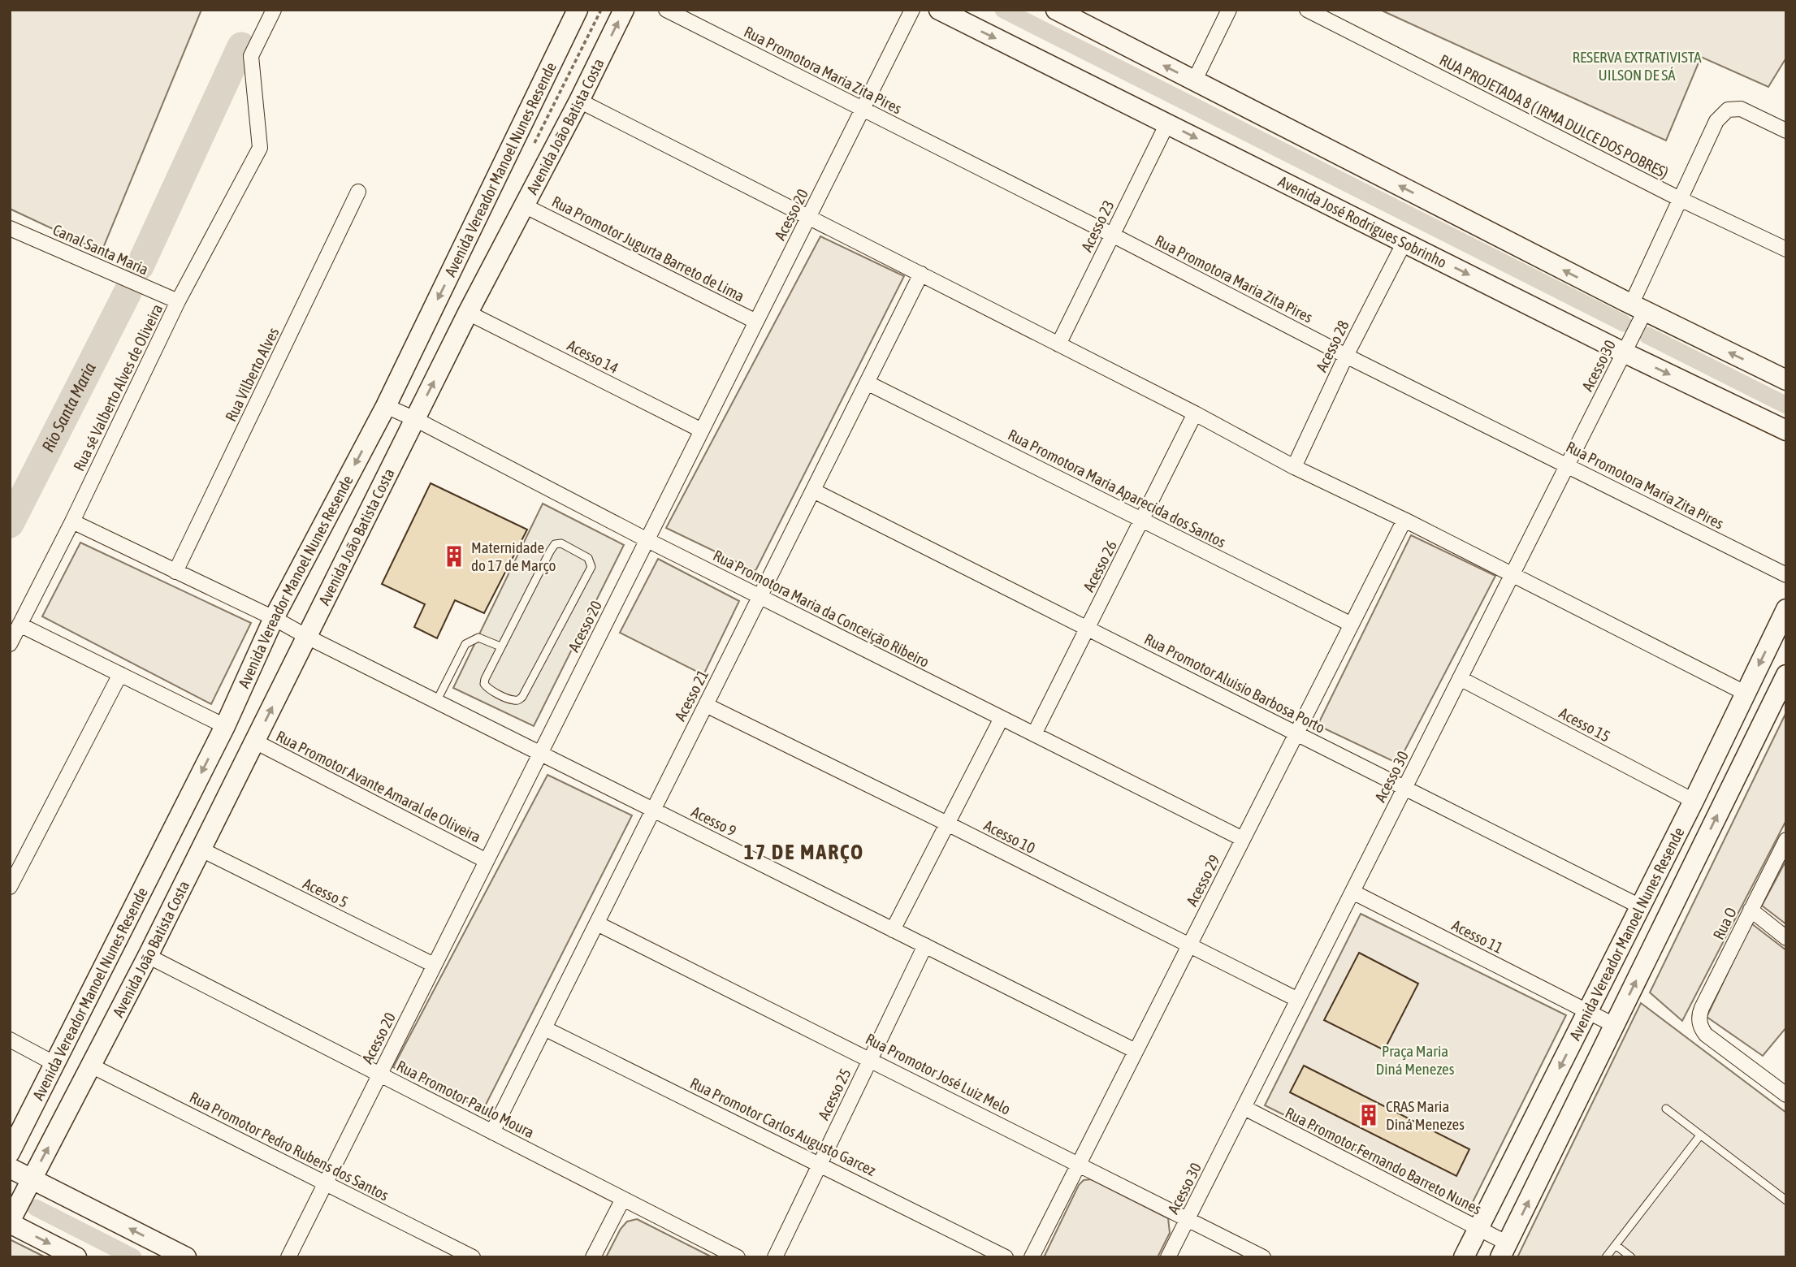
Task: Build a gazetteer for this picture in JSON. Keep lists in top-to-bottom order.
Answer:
{
  "streets": {
    "street": [
      "Rua Promotora Maria Zita Pires",
      "RUA PROJETADA 8 ( IRMA DULCE DOS POBRES)",
      "Avenida João Batista Costa",
      "Avenida Vereador Manoel Nunes Resende",
      "Acesso 20",
      "Avenida José Rodrigues Sobrinho",
      "Acesso 23",
      "Rua Promotor Jugurta Barreto de Lima",
      "Canal Santa Maria",
      "Acesso 28",
      "Acesso 14",
      "Acesso 30",
      "Rua Vilberto Alves",
      "Rua sé Valberto Alves de Oliveira",
      "Rua Promotora Maria Aparecida dos Santos",
      "Acesso 26",
      "Rua Promotora Maria da Conceição Ribeiro",
      "Rua Promotor Aluisio Barbosa Porto",
      "Acesso 21",
      "Acesso 15",
      "Rua Promotor Avante Amaral de Oliveira",
      "Acesso 9",
      "Acesso 10",
      "Acesso 29",
      "Acesso 5",
      "Rua O",
      "Acesso 11",
      "Rua Promotor José Luiz Melo",
      "Acesso 25",
      "Rua Promotor Paulo Moura",
      "Rua Promotor Carlos Augusto Garcez",
      "Rua Promotor Pedro Rubens dos Santos",
      "Rua Promotor Fernando Barreto Nunes"
    ]
  },
  "crossings": [
    ["Rua Promotora Maria Zita Pires", "Acesso 20"],
    ["Rua Promotora Maria Zita Pires", "Acesso 23"],
    ["Rua Promotora Maria Zita Pires", "Acesso 28"],
    ["Rua Promotora Maria Zita Pires", "Acesso 30"],
    ["RUA PROJETADA 8 ( IRMA DULCE DOS POBRES)", "Acesso 30"],
    ["Avenida João Batista Costa", "Avenida Vereador Manoel Nunes Resende"],
    ["Avenida João Batista Costa", "Rua Promotor Jugurta Barreto de Lima"],
    ["Avenida João Batista Costa", "Acesso 14"],
    ["Avenida João Batista Costa", "Rua Promotora Maria da Conceição Ribeiro"],
    ["Avenida João Batista Costa", "Rua Promotor Avante Amaral de Oliveira"],
    ["Avenida João Batista Costa", "Acesso 9"],
    ["Avenida João Batista Costa", "Acesso 5"],
    ["Avenida João Batista Costa", "Rua Promotor Paulo Moura"],
    ["Avenida João Batista Costa", "Rua Promotor Pedro Rubens dos Santos"],
    ["Avenida Vereador Manoel Nunes Resende", "Rua Promotora Maria da Conceição Ribeiro"],
    ["Avenida Vereador Manoel Nunes Resende", "Rua Promotor Aluisio Barbosa Porto"],
    ["Avenida Vereador Manoel Nunes Resende", "Acesso 15"],
    ["Avenida Vereador Manoel Nunes Resende", "Acesso 9"],
    ["Avenida Vereador Manoel Nunes Resende", "Acesso 11"],
    ["Avenida Vereador Manoel Nunes Resende", "Rua Promotor Pedro Rubens dos Santos"],
    ["Avenida Vereador Manoel Nunes Resende", "Rua Promotor Fernando Barreto Nunes"],
    ["Acesso 20", "Rua Promotor Jugurta Barreto de Lima"],
    ["Acesso 20", "Acesso 14"],
    ["Acesso 20", "Rua Promotora Maria da Conceição Ribeiro"],
    ["Acesso 20", "Rua Promotor Avante Amaral de Oliveira"],
    ["Acesso 20", "Acesso 9"],
    ["Acesso 20", "Acesso 5"],
    ["Acesso 20", "Rua Promotor Paulo Moura"],
    ["Acesso 20", "Rua Promotor Pedro Rubens dos Santos"],
    ["Avenida José Rodrigues Sobrinho", "Acesso 23"],
    ["Avenida José Rodrigues Sobrinho", "Acesso 28"],
    ["Avenida José Rodrigues Sobrinho", "Acesso 30"],
    ["Canal Santa Maria", "Rua sé Valberto Alves de Oliveira"],
    ["Acesso 30", "Rua Promotor Aluisio Barbosa Porto"],
    ["Acesso 30", "Acesso 15"],
    ["Acesso 30", "Acesso 10"],
    ["Acesso 30", "Acesso 11"],
    ["Acesso 30", "Rua Promotor José Luiz Melo"],
    ["Acesso 30", "Rua Promotor Fernando Barreto Nunes"],
    ["Rua Vilberto Alves", "Acesso 9"],
    ["Rua sé Valberto Alves de Oliveira", "Acesso 9"],
    ["Rua Promotora Maria Aparecida dos Santos", "Acesso 26"],
    ["Rua Promotora Maria Aparecida dos Santos", "Acesso 21"],
    ["Rua Promotora Maria Aparecida dos Santos", "Acesso 29"],
    ["Acesso 26", "Rua Promotora Maria da Conceição Ribeiro"],
    ["Acesso 26", "Rua Promotor Aluisio Barbosa Porto"],
    ["Rua Promotora Maria da Conceição Ribeiro", "Acesso 21"],
    ["Rua Promotora Maria da Conceição Ribeiro", "Acesso 29"],
    ["Rua Promotor Aluisio Barbosa Porto", "Acesso 21"],
    ["Rua Promotor Aluisio Barbosa Porto", "Acesso 29"],
    ["Acesso 21", "Acesso 9"],
    ["Acesso 21", "Acesso 10"],
    ["Acesso 21", "Rua Promotor José Luiz Melo"],
    ["Acesso 21", "Rua Promotor Paulo Moura"],
    ["Acesso 21", "Rua Promotor Carlos Augusto Garcez"],
    ["Acesso 9", "Acesso 29"],
    ["Acesso 9", "Acesso 25"],
    ["Acesso 10", "Acesso 29"],
    ["Acesso 29", "Rua Promotor José Luiz Melo"],
    ["Rua Promotor José Luiz Melo", "Acesso 25"],
    ["Acesso 25", "Rua Promotor Carlos Augusto Garcez"]
  ],
  "districts": ["17 DE MARÇO"],
  "water": ["Rio Santa Maria"],
  "parks": ["RESERVA EXTRATIVISTA UILSON DE SÁ", "Praça Maria Diná Menezes"],
  "places": {
    "building": ["Maternidade do 17 de Março", "CRAS Maria Diná Menezes"]
  }
}
